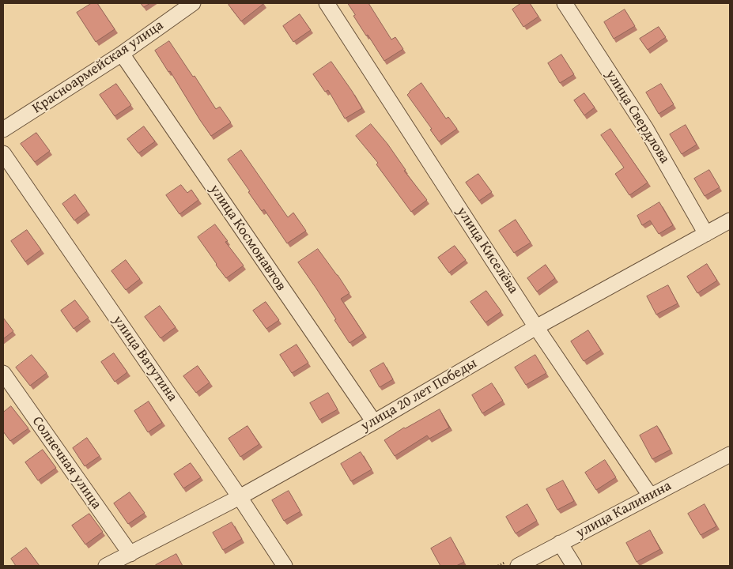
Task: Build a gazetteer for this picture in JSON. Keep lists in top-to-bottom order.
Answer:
{
  "streets": {
    "street": [
      "Красноармейская улица",
      "улица Свердлова",
      "улица Космонавтов",
      "улица Киселёва",
      "улица Ватутина",
      "улица 20 лет Победы",
      "Солнечная улица",
      "улица Калинина"
    ]
  },
  "crossings": [
    ["Красноармейская улица", "улица Космонавтов"],
    ["улица Свердлова", "улица 20 лет Победы"],
    ["улица Космонавтов", "улица 20 лет Победы"],
    ["улица Киселёва", "улица 20 лет Победы"],
    ["улица Киселёва", "улица Калинина"],
    ["улица Ватутина", "улица 20 лет Победы"],
    ["улица 20 лет Победы", "Солнечная улица"]
  ]
}
